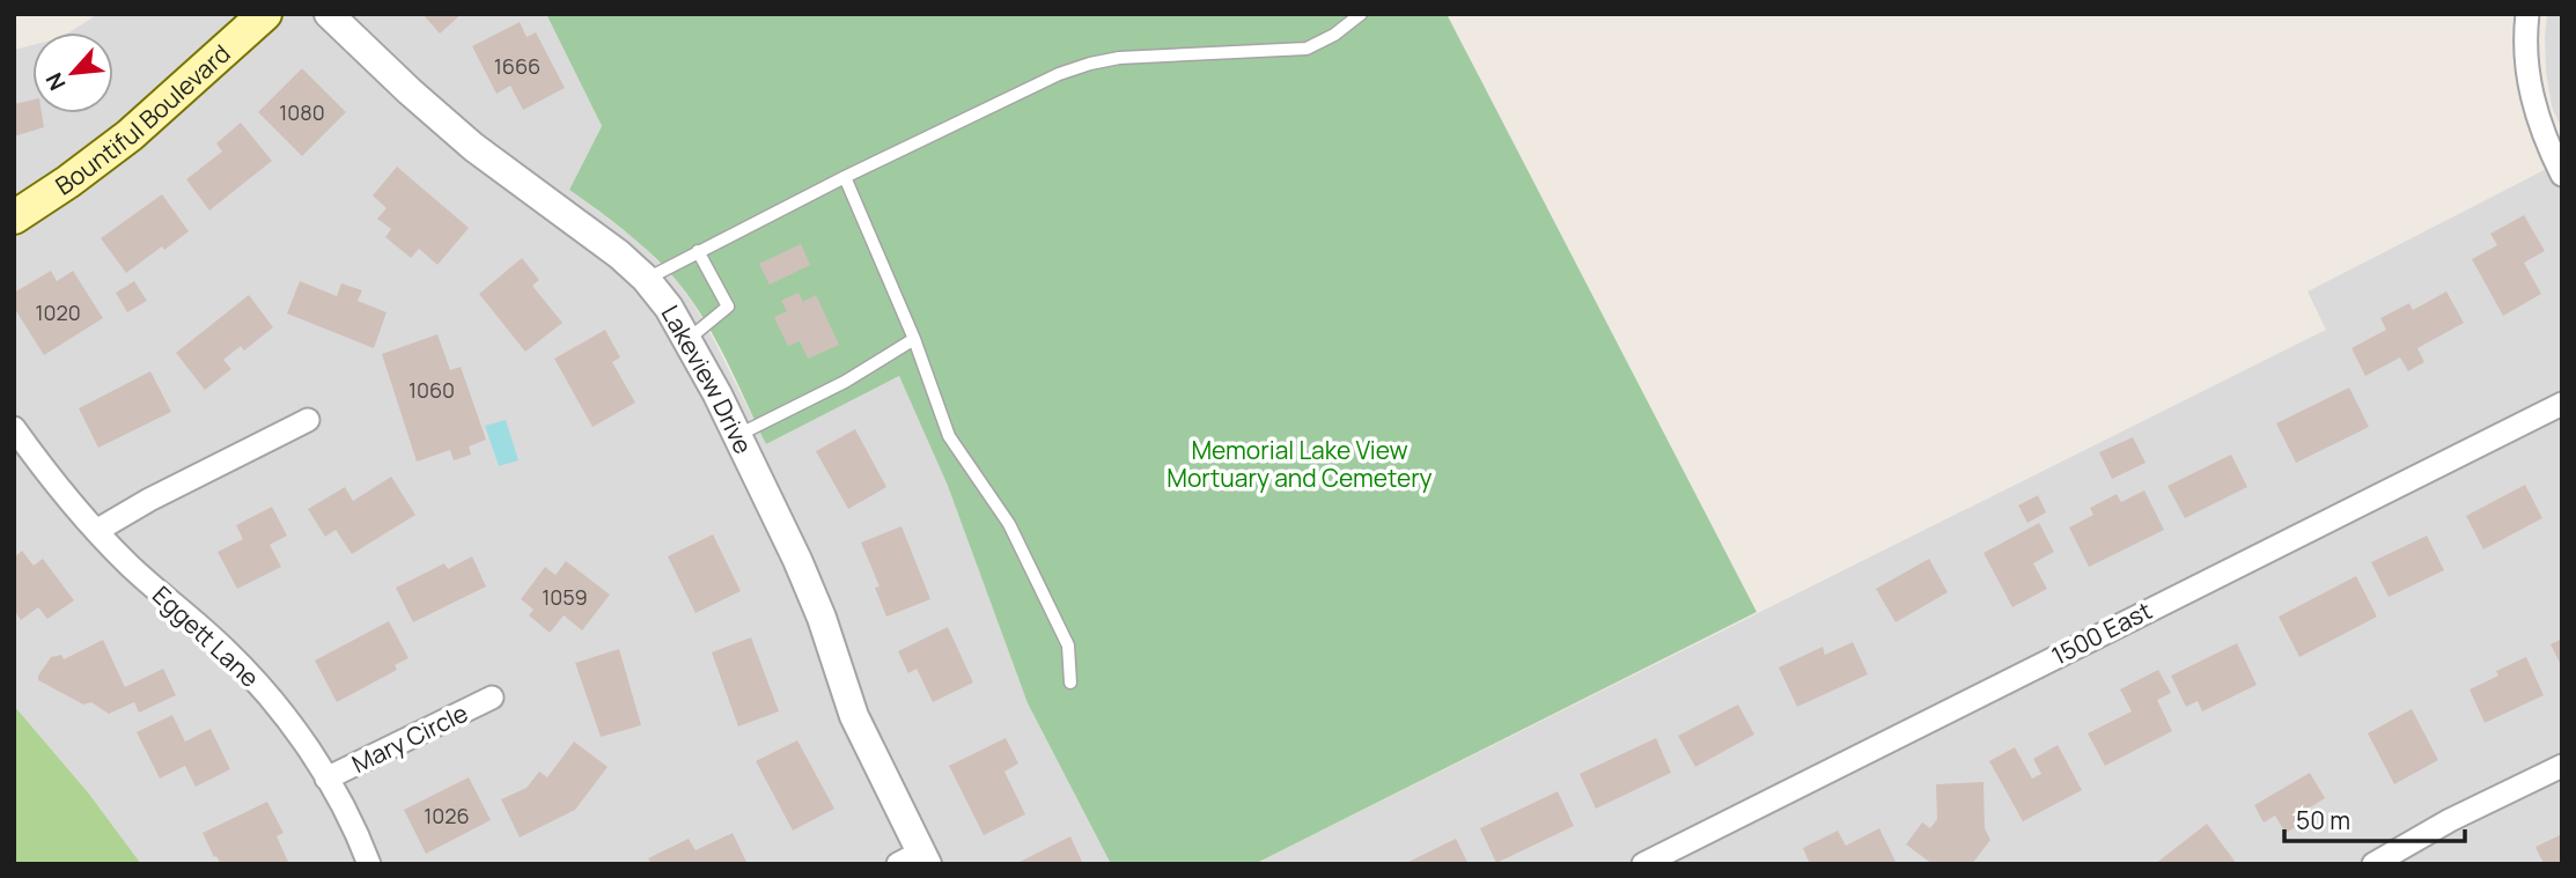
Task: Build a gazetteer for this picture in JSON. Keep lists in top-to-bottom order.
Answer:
{
  "streets": {
    "main road": ["Bountiful Boulevard"],
    "street": [
      "Lakeview Drive",
      "1500 East",
      "Eggett Lane",
      "Mary Circle"
    ]
  },
  "crossings": [
    ["Eggett Lane", "Mary Circle"]
  ],
  "parks": ["Memorial Lake View Mortuary and Cemetery"],
  "house_numbers": [
    "1666",
    "1080",
    "1020",
    "1060",
    "1059",
    "1026"
  ],
  "scale_bar": "50 m",
  "north": "bottom left"
}
